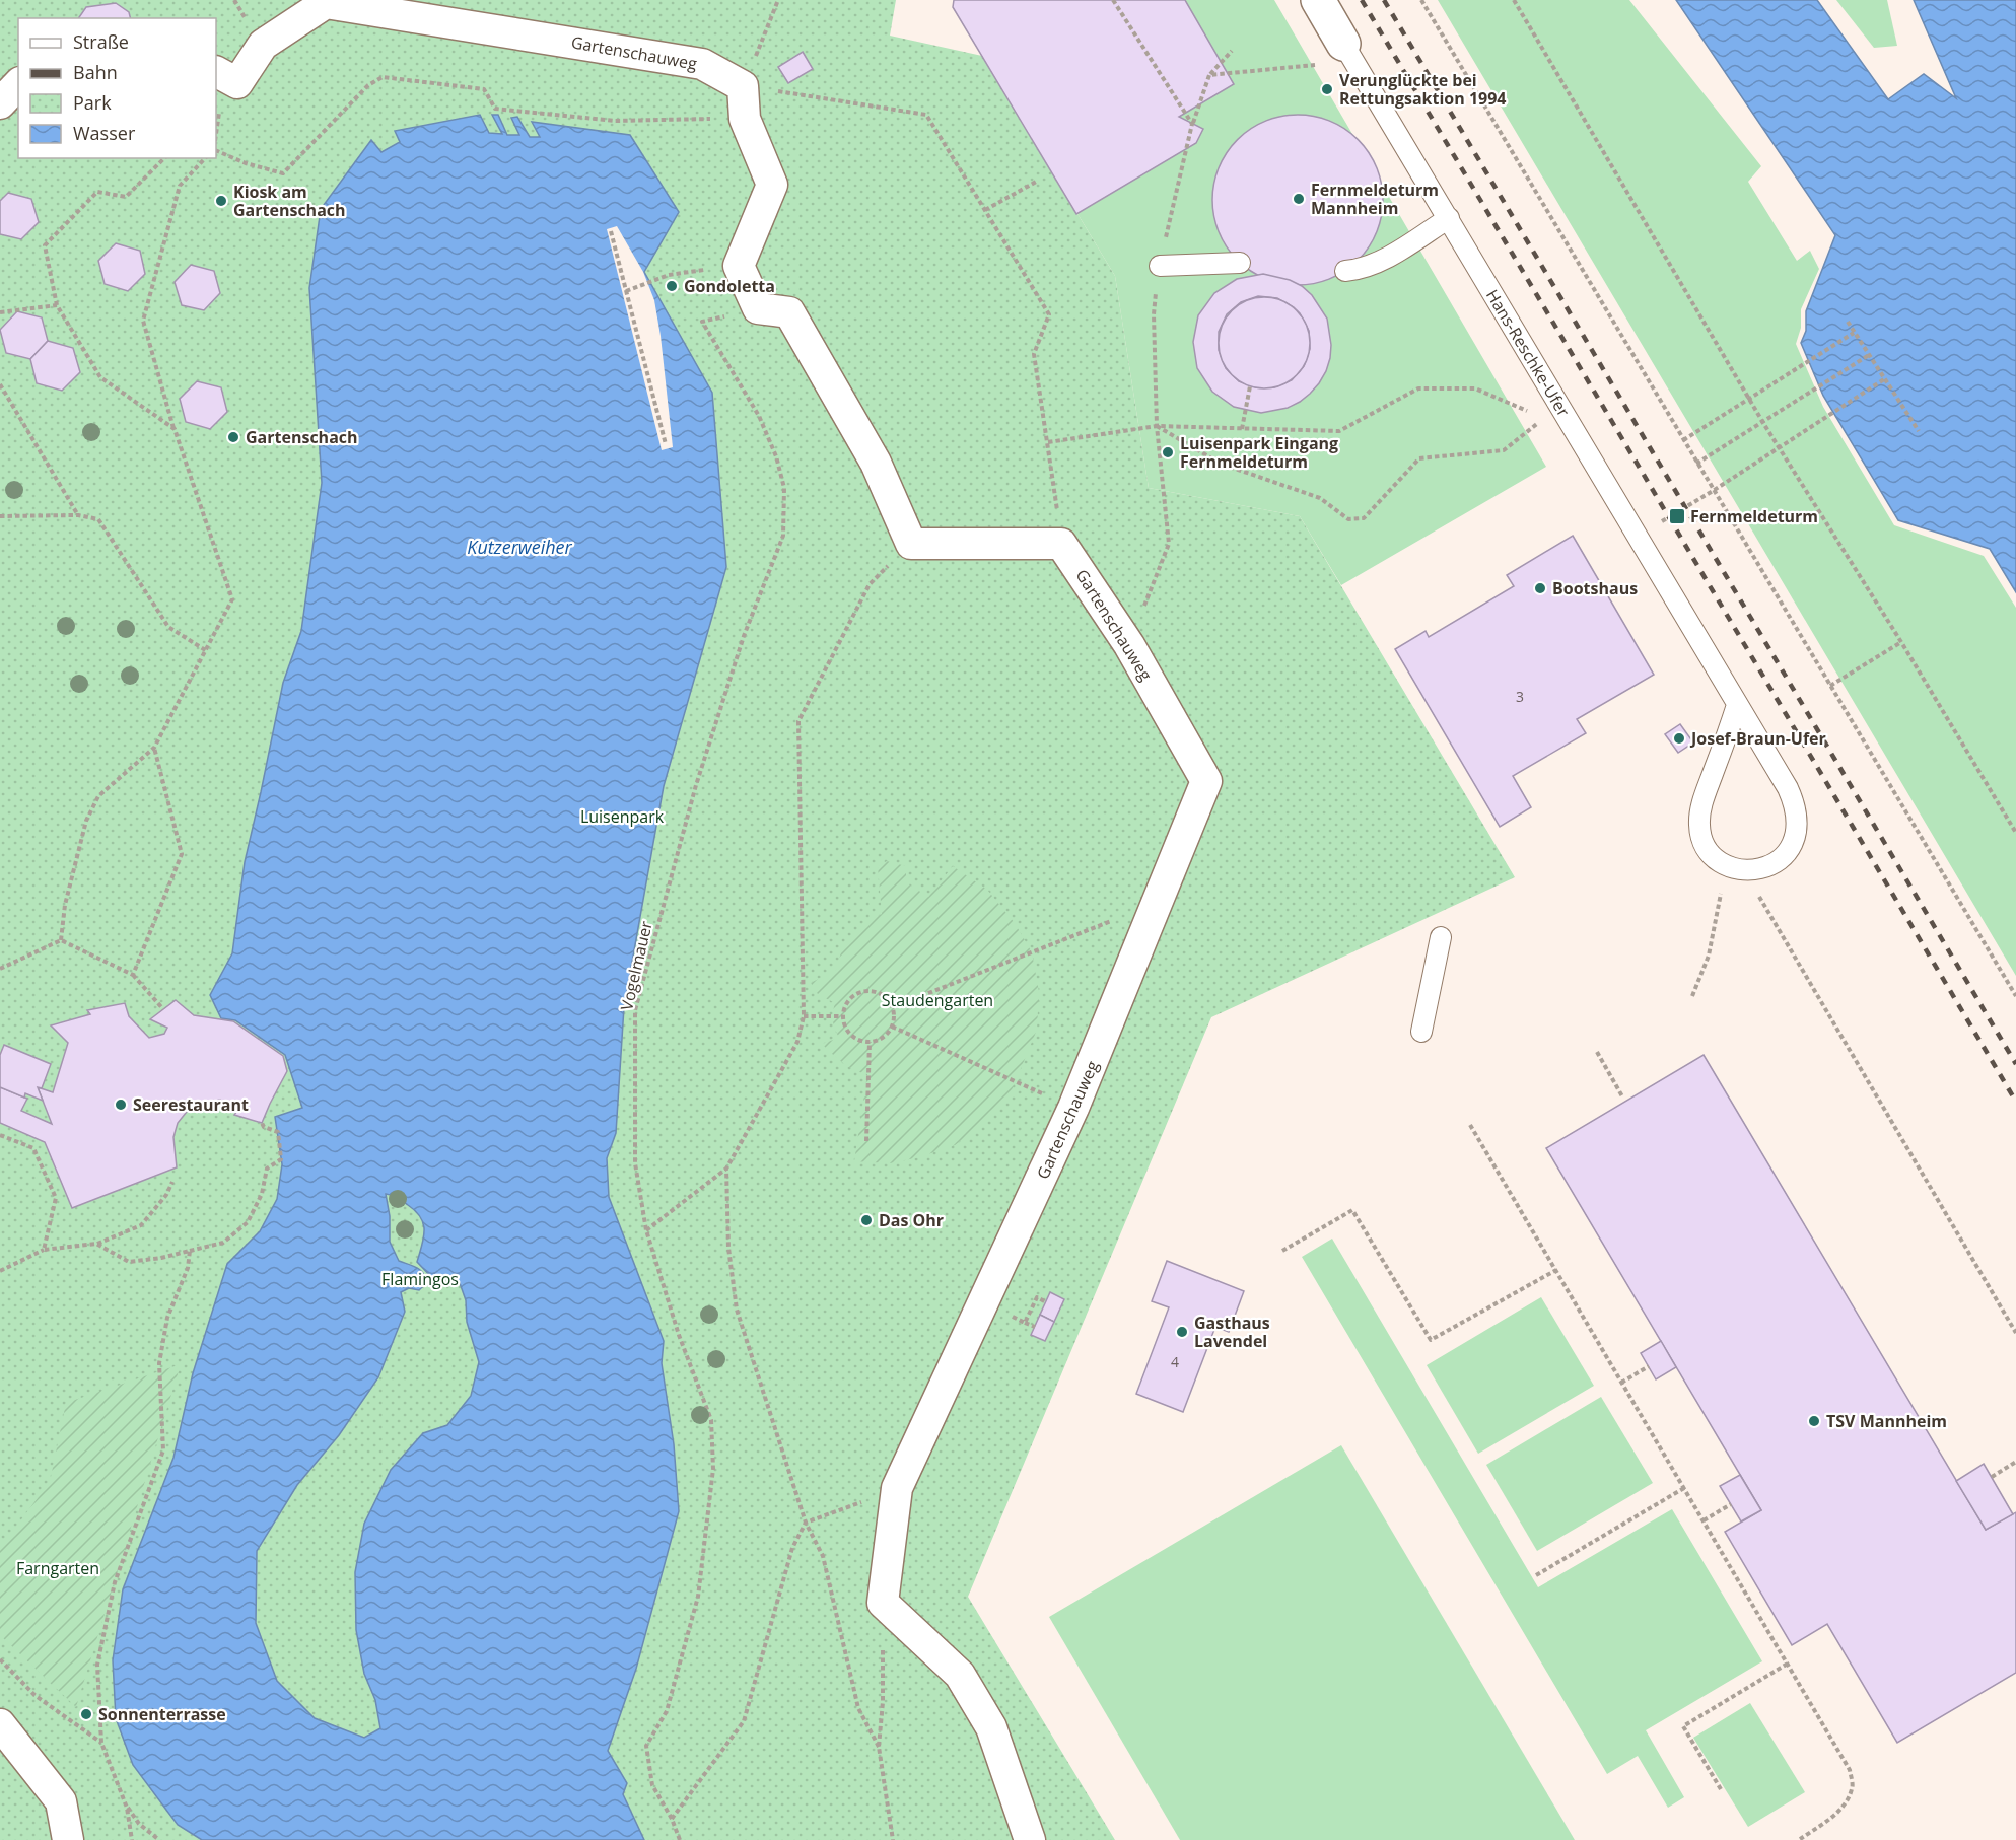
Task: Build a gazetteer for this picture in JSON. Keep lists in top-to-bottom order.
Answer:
{
  "streets": {
    "street": ["Gartenschauweg", "Hans-Reschke-Ufer"],
    "path": ["Vogelmauer"]
  },
  "water": ["Kutzerweiher"],
  "parks": [
    "Luisenpark",
    "Staudengarten",
    "Flamingos",
    "Farngarten"
  ],
  "places": {
    "other": [
      "Verunglückte bei Rettungsaktion 1994",
      "Fernmeldeturm Mannheim",
      "Kiosk am Gartenschach",
      "Gondoletta",
      "Gartenschach",
      "Luisenpark Eingang Fernmeldeturm",
      "Bootshaus",
      "Josef-Braun-Ufer",
      "Seerestaurant",
      "Das Ohr",
      "Gasthaus Lavendel",
      "TSV Mannheim",
      "Sonnenterrasse"
    ],
    "transit": ["Fernmeldeturm"]
  },
  "house_numbers": ["3", "4"],
  "legend": [
    "Straße",
    "Bahn",
    "Park",
    "Wasser"
  ]
}
